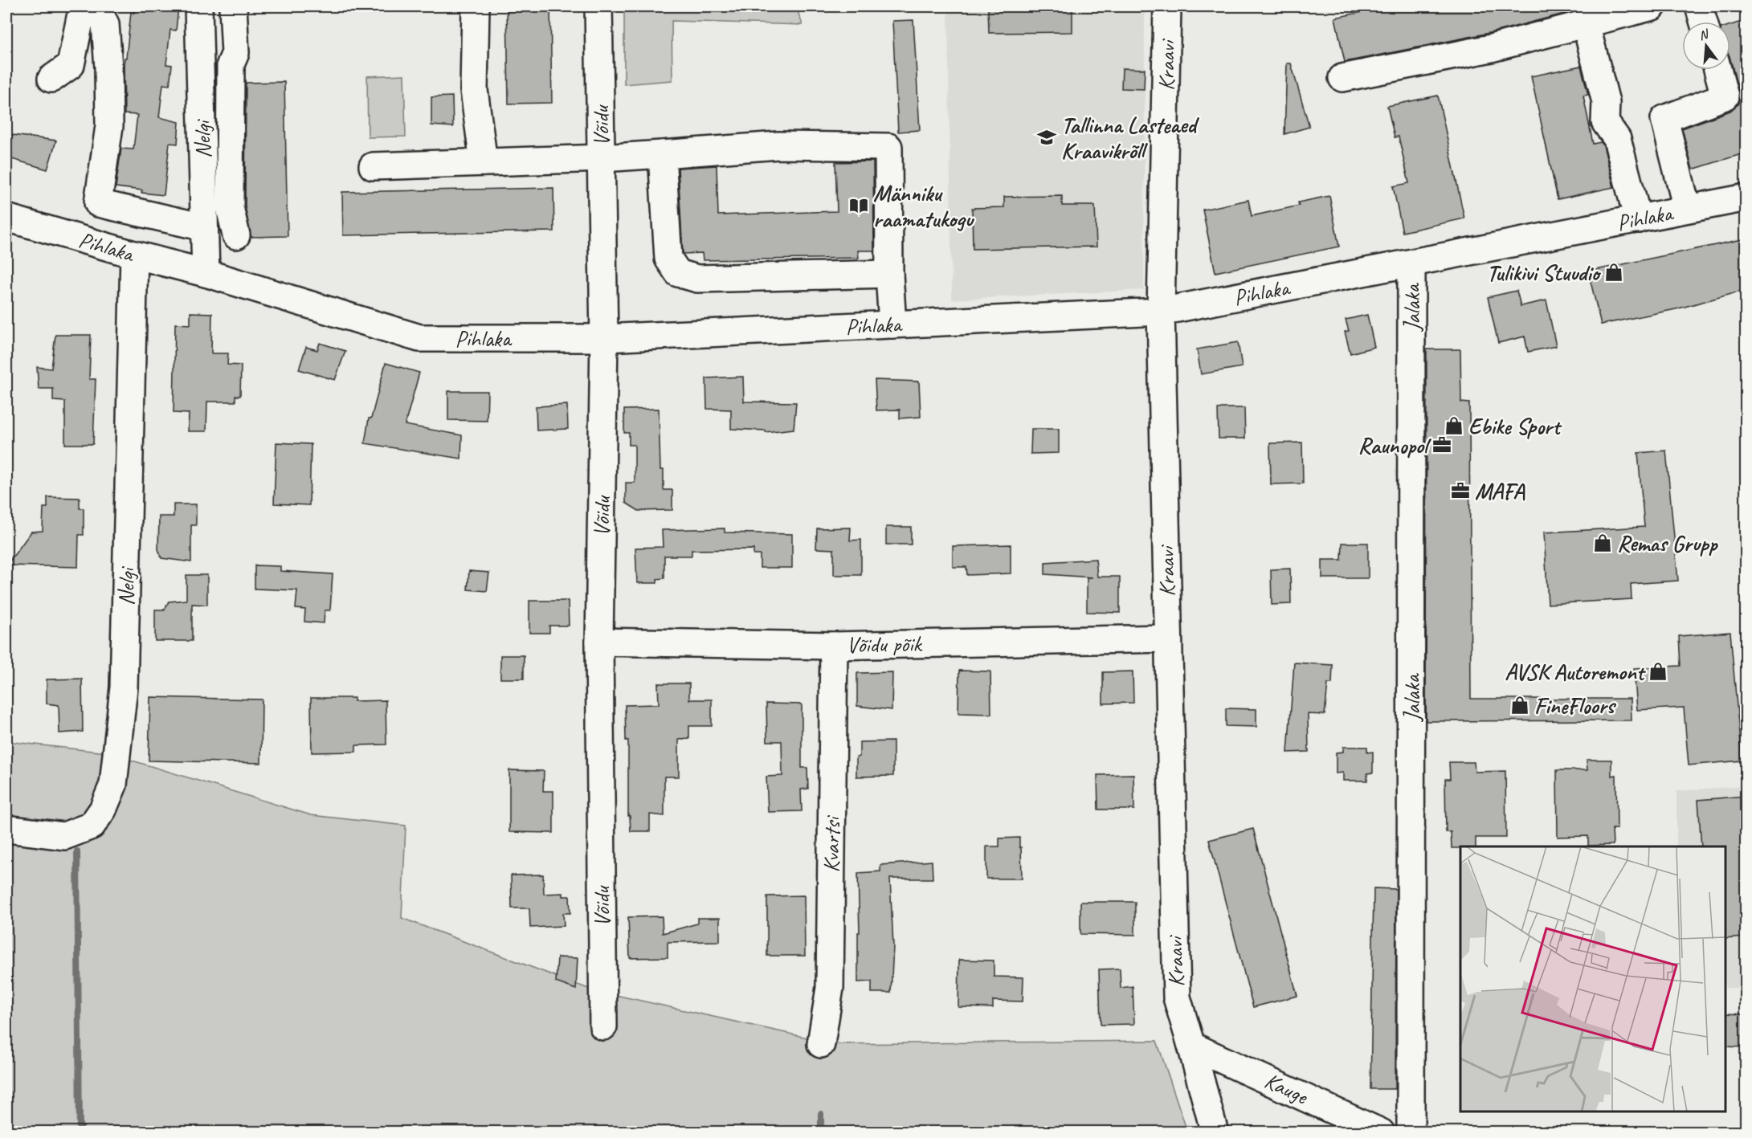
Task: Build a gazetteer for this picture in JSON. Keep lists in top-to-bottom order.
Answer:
{
  "streets": {
    "street": [
      "Kraavi",
      "Võidu",
      "Nelgi",
      "Pihlaka",
      "Jalaka",
      "Võidu põik",
      "Kvartsi",
      "Kauge"
    ]
  },
  "crossings": [
    ["Kraavi", "Pihlaka"],
    ["Kraavi", "Võidu põik"],
    ["Kraavi", "Kauge"],
    ["Võidu", "Pihlaka"],
    ["Võidu", "Võidu põik"],
    ["Nelgi", "Pihlaka"],
    ["Pihlaka", "Jalaka"],
    ["Võidu põik", "Kvartsi"]
  ],
  "places": {
    "school or university": ["Tallinna Lasteaed Kraavikrõll"],
    "library": ["Männiku raamatukogu"],
    "shop": [
      "Tulikivi Stuudio",
      "Ebike Sport",
      "Remas Grupp",
      "AVSK Autoremont",
      "FineFloors"
    ],
    "office": ["Raunopol", "MAFA"]
  },
  "north": "top"
}
